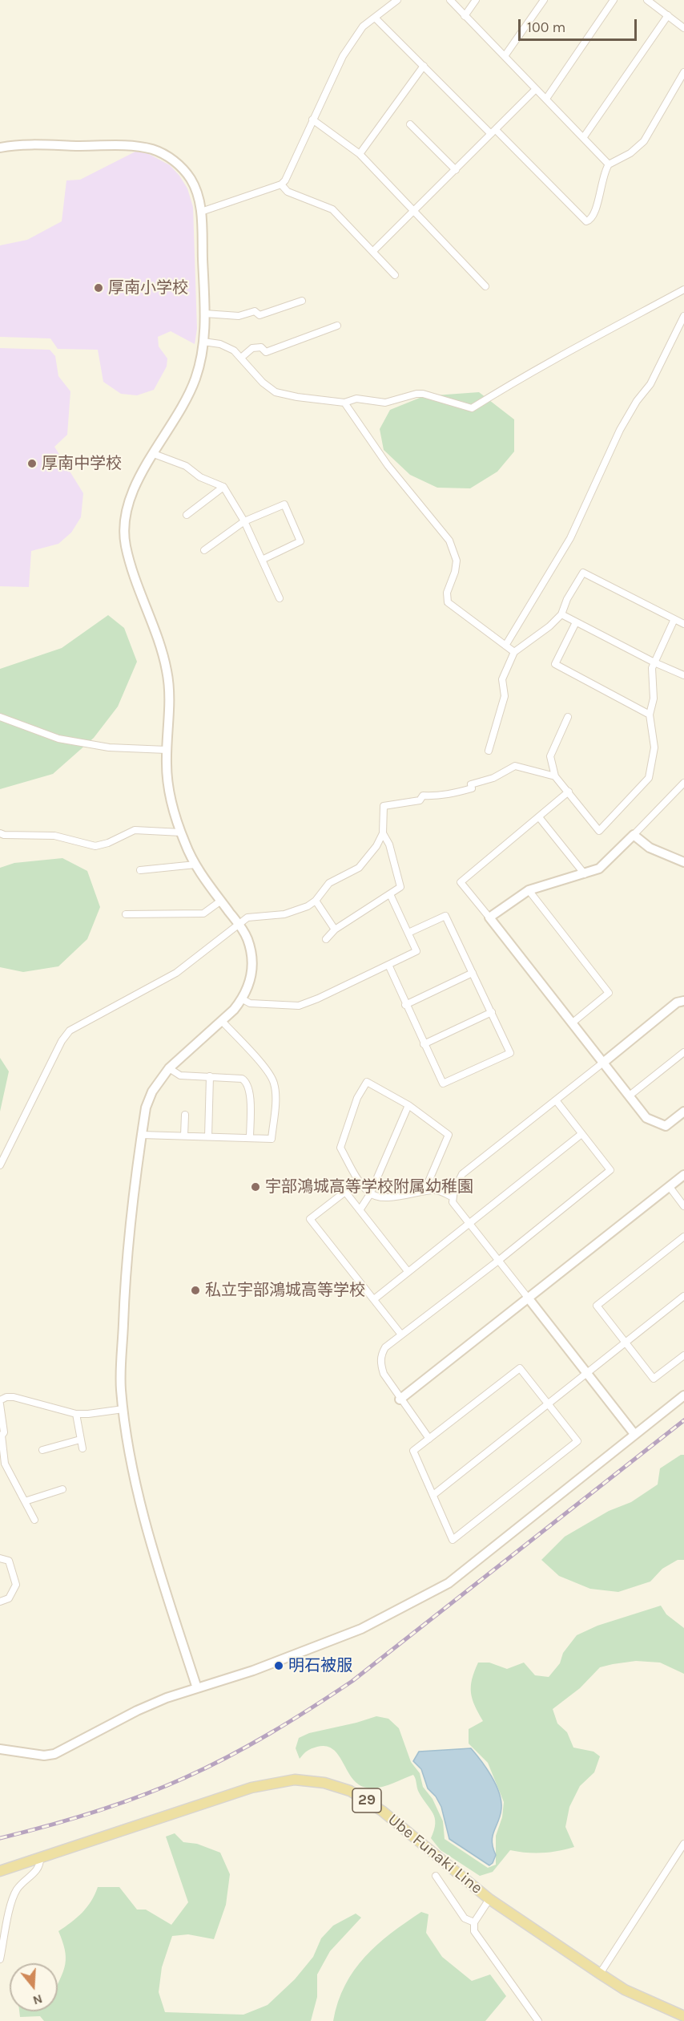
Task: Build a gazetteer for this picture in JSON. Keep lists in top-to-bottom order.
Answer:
{
  "streets": {
    "main road": ["29", "Ube Funaki Line"]
  },
  "places": [
    "厚南小学校",
    "厚南中学校",
    "宇部鴻城高等学校附属幼稚園",
    "私立宇部鴻城高等学校",
    "明石被服"
  ],
  "scale_bar": "100 m",
  "north": "bottom"
}
